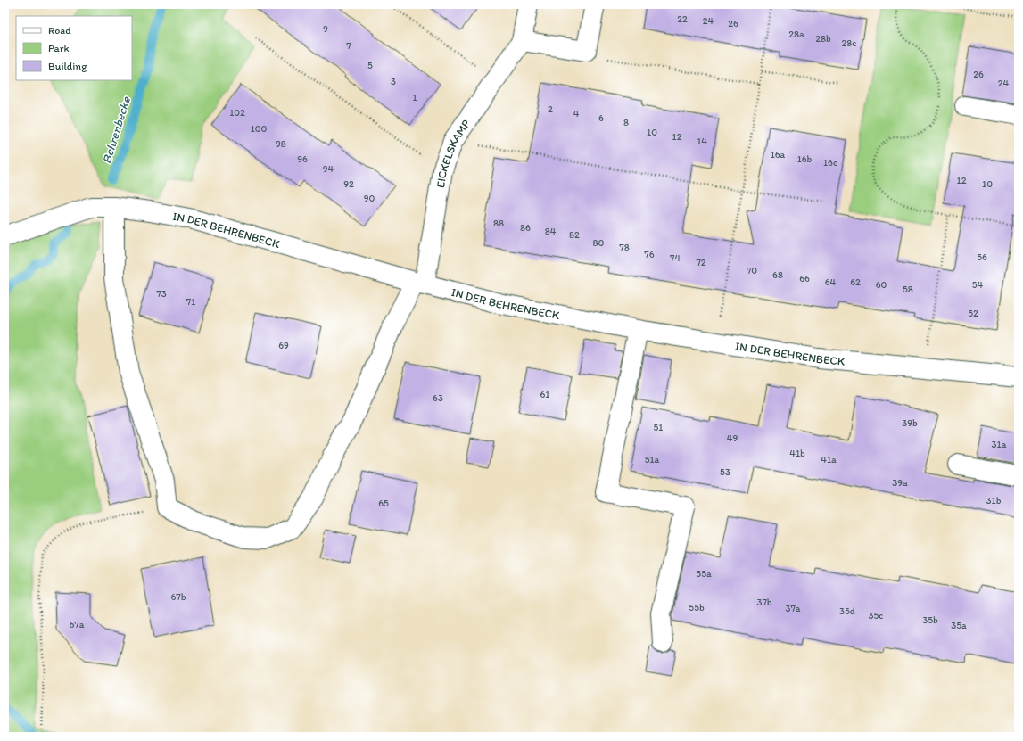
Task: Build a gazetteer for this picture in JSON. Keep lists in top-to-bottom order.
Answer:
{
  "streets": {
    "street": ["EICKELSKAMP", "IN DER BEHRENBECK"]
  },
  "crossings": [
    ["EICKELSKAMP", "IN DER BEHRENBECK"]
  ],
  "water": ["Behrenbecke"],
  "house_numbers": [
    "22",
    "24",
    "26",
    "9",
    "28a",
    "28b",
    "28c",
    "7",
    "5",
    "26",
    "3",
    "24",
    "1",
    "2",
    "102",
    "4",
    "6",
    "8",
    "100",
    "10",
    "12",
    "14",
    "98",
    "16a",
    "96",
    "16b",
    "16c",
    "94",
    "12",
    "92",
    "10",
    "90",
    "88",
    "86",
    "84",
    "82",
    "80",
    "78",
    "76",
    "56",
    "74",
    "72",
    "70",
    "68",
    "66",
    "64",
    "62",
    "60",
    "54",
    "58",
    "73",
    "71",
    "52",
    "69",
    "61",
    "63",
    "39b",
    "51",
    "49",
    "31a",
    "41b",
    "51a",
    "41a",
    "53",
    "39a",
    "31b",
    "65",
    "55a",
    "67b",
    "37b",
    "55b",
    "37a",
    "35d",
    "35c",
    "35b",
    "67a",
    "35a"
  ],
  "legend": ["Road", "Park", "Building"]
}
